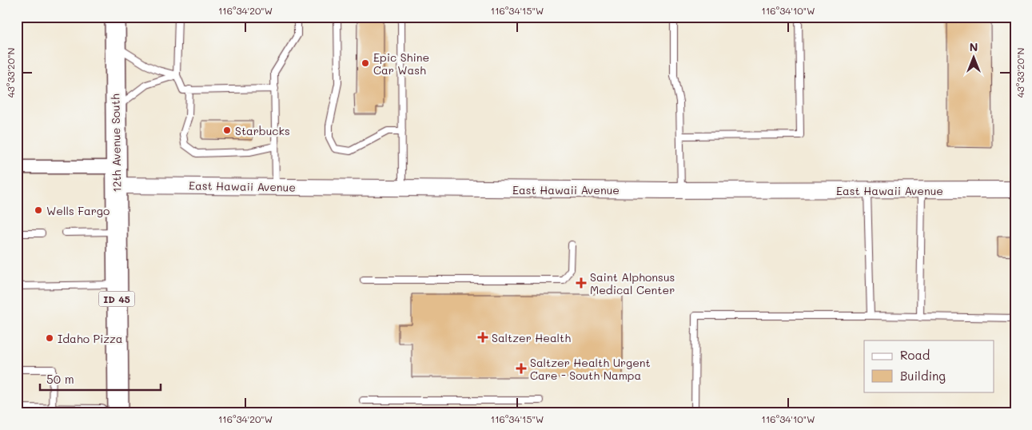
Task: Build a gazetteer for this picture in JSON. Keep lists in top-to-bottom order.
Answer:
{
  "streets": {
    "main road": ["12th Avenue South", "ID 45"],
    "street": ["East Hawaii Avenue"]
  },
  "crossings": [
    ["12th Avenue South", "East Hawaii Avenue"]
  ],
  "places": {
    "other": [
      "Epic Shine Car Wash",
      "Starbucks",
      "Wells Fargo",
      "Idaho Pizza"
    ],
    "health": ["Saint Alphonsus Medical Center", "Saltzer Health", "Saltzer Health Urgent Care - South Nampa"]
  },
  "legend": ["Road", "Building"],
  "scale_bar": "50 m",
  "north": "top",
  "coordinates": [
    "116°34'20\"W",
    "116°34'15\"W",
    "116°34'10\"W",
    "43°33'20\"N"
  ]
}
